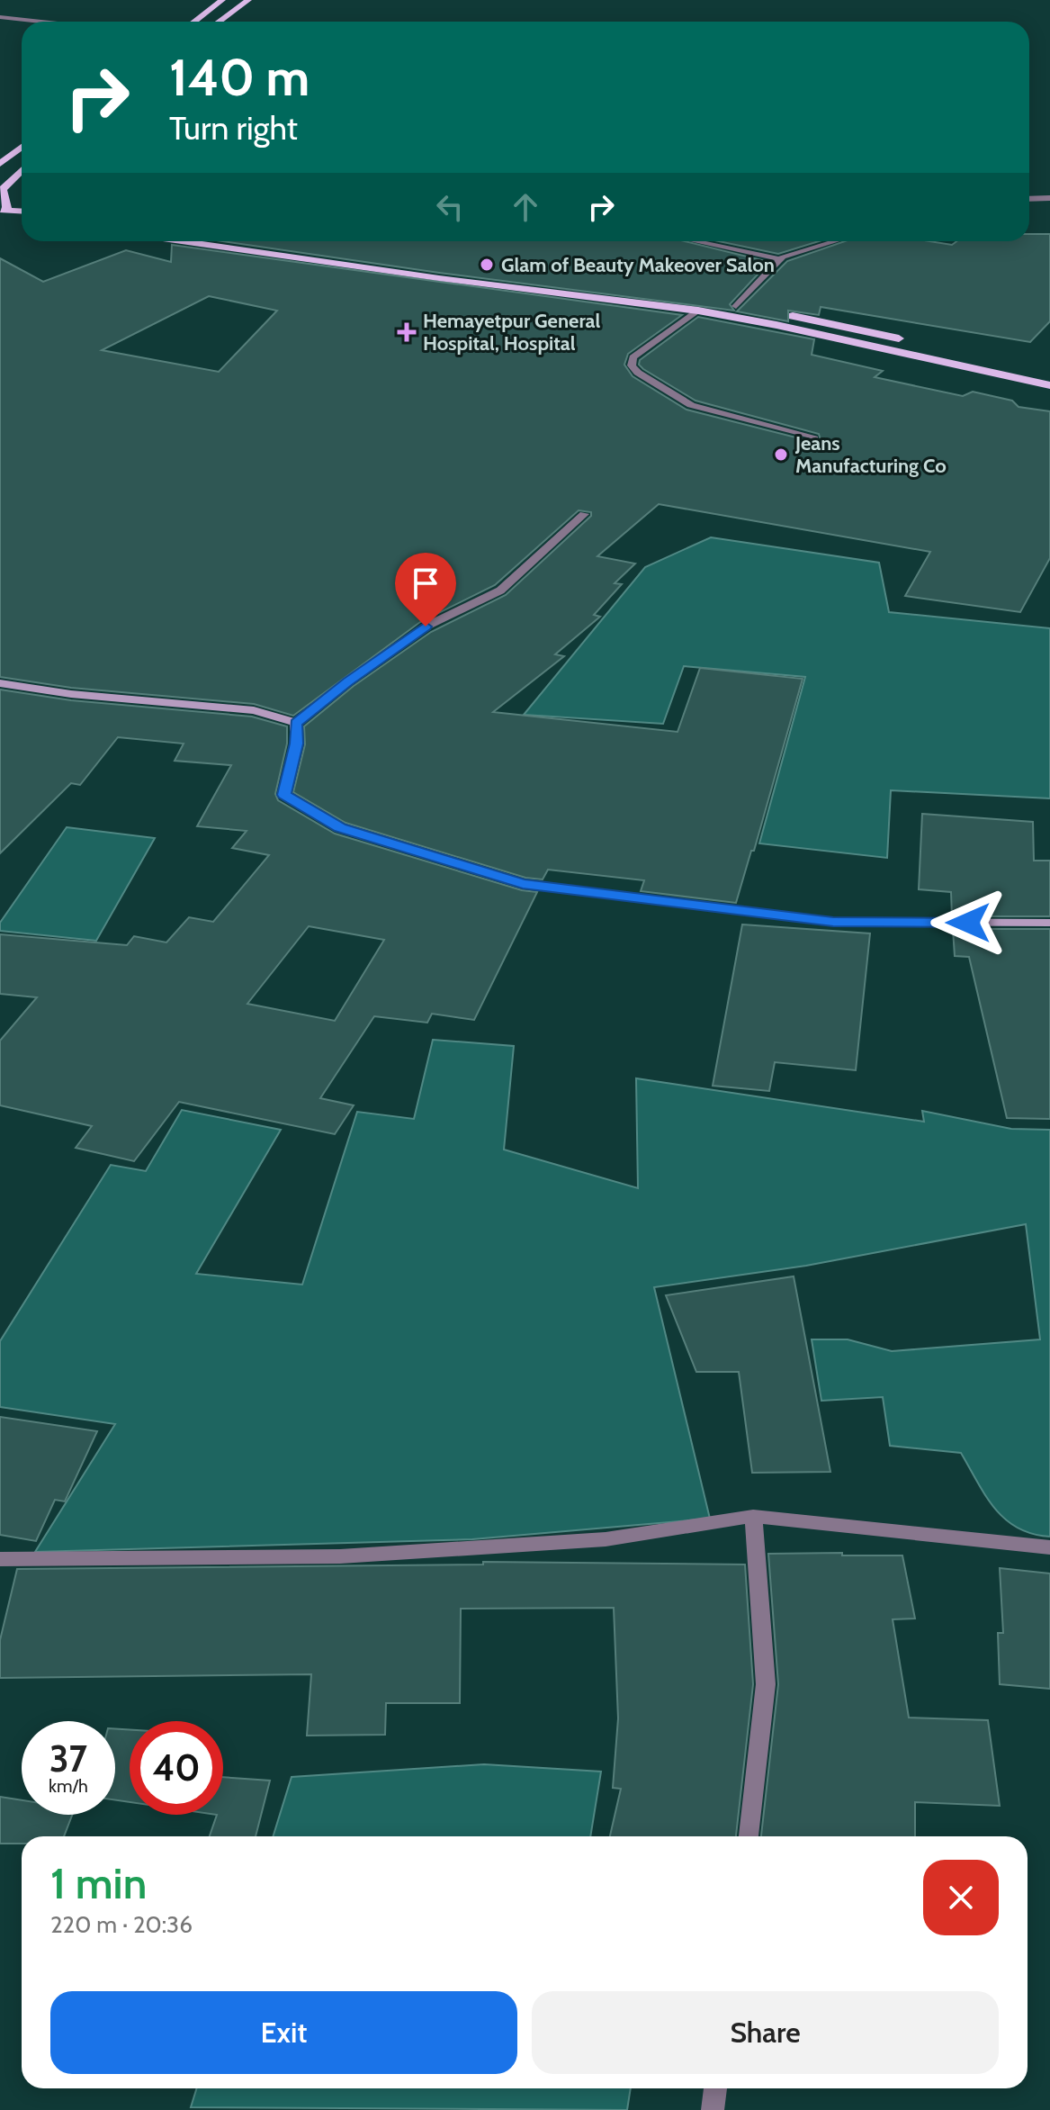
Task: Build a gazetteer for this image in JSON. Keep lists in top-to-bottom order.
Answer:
{
  "places": {
    "other": ["Glam of Beauty Makeover Salon", "Jeans Manufacturing Co"],
    "health": ["Hemayetpur General Hospital, Hospital"]
  },
  "page": {
    "turn": ["140 m", "Turn right"],
    "speed": "37 km/h",
    "limit": "40",
    "heading": ["1 min", "220 m · 20:36"],
    "buttons": ["Exit", "Share"]
  }
}
